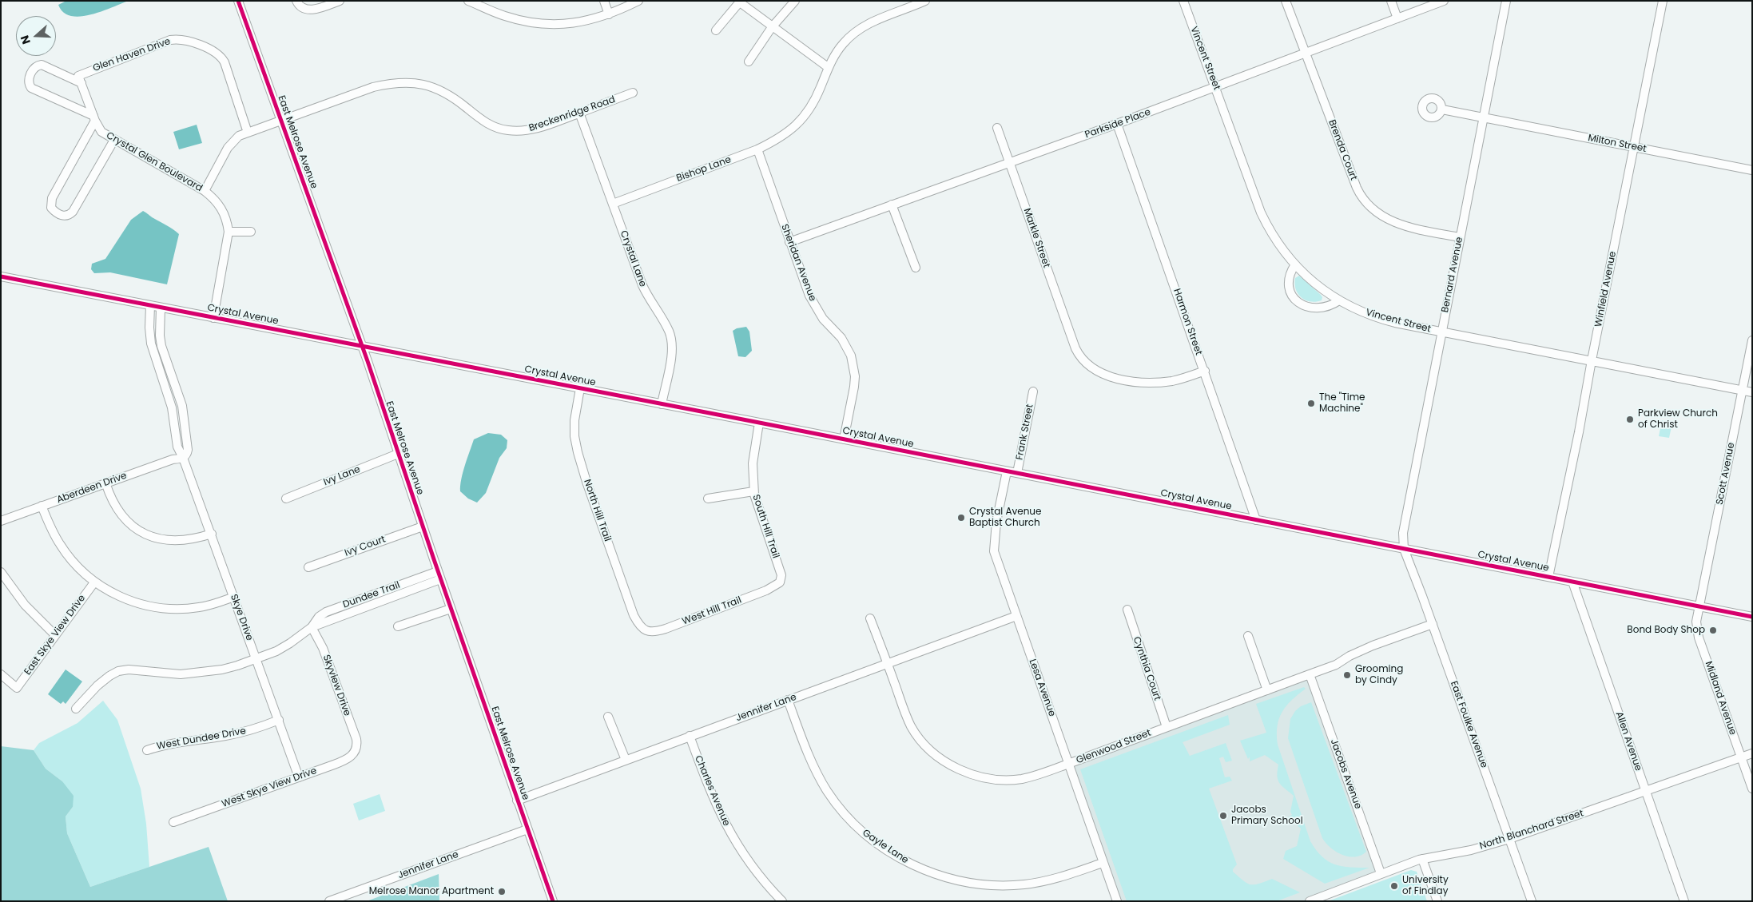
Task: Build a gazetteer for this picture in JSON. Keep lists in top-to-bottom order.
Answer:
{
  "streets": {
    "street": [
      "Glen Haven Drive",
      "Vincent Street",
      "Breckenridge Road",
      "Parkside Place",
      "East Melrose Avenue",
      "Milton Street",
      "Brenda Court",
      "Crystal Glen Boulevard",
      "Bishop Lane",
      "Markle Street",
      "Crystal Lane",
      "Sheridan Avenue",
      "Bernard Avenue",
      "Winfield Avenue",
      "Crystal Avenue",
      "Harmon Street",
      "Frank Street",
      "Scott Avenue",
      "Ivy Lane",
      "Aberdeen Drive",
      "North Hill Trail",
      "South Hill Trail",
      "Ivy Court",
      "Dundee Trail",
      "West Hill Trail",
      "Skye Drive",
      "East Skye View Drive",
      "Cynthia Court",
      "Skyview Drive",
      "Lesa Avenue",
      "Midland Avenue",
      "Jennifer Lane",
      "East Foulke Avenue",
      "West Dundee Drive",
      "Allen Avenue",
      "Glenwood Street",
      "Jacobs Avenue",
      "West Skye View Drive",
      "Charles Avenue",
      "North Blanchard Street",
      "Gayle Lane"
    ]
  },
  "crossings": [
    ["Glen Haven Drive", "Breckenridge Road"],
    ["Glen Haven Drive", "Crystal Glen Boulevard"],
    ["Vincent Street", "Parkside Place"],
    ["Vincent Street", "Bernard Avenue"],
    ["Vincent Street", "Winfield Avenue"],
    ["Vincent Street", "Scott Avenue"],
    ["Breckenridge Road", "East Melrose Avenue"],
    ["Breckenridge Road", "Crystal Glen Boulevard"],
    ["Breckenridge Road", "Crystal Lane"],
    ["Parkside Place", "Brenda Court"],
    ["Parkside Place", "Markle Street"],
    ["Parkside Place", "Sheridan Avenue"],
    ["Parkside Place", "Harmon Street"],
    ["East Melrose Avenue", "Crystal Avenue"],
    ["East Melrose Avenue", "Ivy Lane"],
    ["East Melrose Avenue", "Ivy Court"],
    ["East Melrose Avenue", "Dundee Trail"],
    ["East Melrose Avenue", "Jennifer Lane"],
    ["Milton Street", "Bernard Avenue"],
    ["Milton Street", "Winfield Avenue"],
    ["Brenda Court", "Bernard Avenue"],
    ["Crystal Glen Boulevard", "Crystal Avenue"],
    ["Bishop Lane", "Crystal Lane"],
    ["Bishop Lane", "Sheridan Avenue"],
    ["Markle Street", "Harmon Street"],
    ["Crystal Lane", "Crystal Avenue"],
    ["Sheridan Avenue", "Crystal Avenue"],
    ["Bernard Avenue", "Crystal Avenue"],
    ["Bernard Avenue", "East Foulke Avenue"],
    ["Winfield Avenue", "Crystal Avenue"],
    ["Crystal Avenue", "Harmon Street"],
    ["Crystal Avenue", "Frank Street"],
    ["Crystal Avenue", "Scott Avenue"],
    ["Crystal Avenue", "North Hill Trail"],
    ["Crystal Avenue", "South Hill Trail"],
    ["Crystal Avenue", "Skye Drive"],
    ["Crystal Avenue", "Lesa Avenue"],
    ["Crystal Avenue", "Midland Avenue"],
    ["Crystal Avenue", "East Foulke Avenue"],
    ["Crystal Avenue", "Allen Avenue"],
    ["Scott Avenue", "Midland Avenue"],
    ["Aberdeen Drive", "Skye Drive"],
    ["North Hill Trail", "West Hill Trail"],
    ["South Hill Trail", "West Hill Trail"],
    ["Dundee Trail", "Skye Drive"],
    ["Dundee Trail", "Skyview Drive"],
    ["Skye Drive", "West Dundee Drive"],
    ["Skye Drive", "West Skye View Drive"],
    ["Cynthia Court", "Glenwood Street"],
    ["Skyview Drive", "West Skye View Drive"],
    ["Lesa Avenue", "Jennifer Lane"],
    ["Lesa Avenue", "Glenwood Street"],
    ["Lesa Avenue", "Gayle Lane"],
    ["Midland Avenue", "North Blanchard Street"],
    ["Jennifer Lane", "Glenwood Street"],
    ["Jennifer Lane", "Charles Avenue"],
    ["Jennifer Lane", "Gayle Lane"],
    ["East Foulke Avenue", "Glenwood Street"],
    ["East Foulke Avenue", "North Blanchard Street"],
    ["Allen Avenue", "North Blanchard Street"],
    ["Glenwood Street", "Jacobs Avenue"],
    ["Jacobs Avenue", "North Blanchard Street"]
  ],
  "places": [
    "The \"Time Machine\"",
    "Parkview Church of Christ",
    "Crystal Avenue Baptist Church",
    "Bond Body Shop",
    "Grooming by Cindy",
    "Jacobs Primary School",
    "University of Findlay",
    "Melrose Manor Apartment"
  ],
  "north": "left"
}
